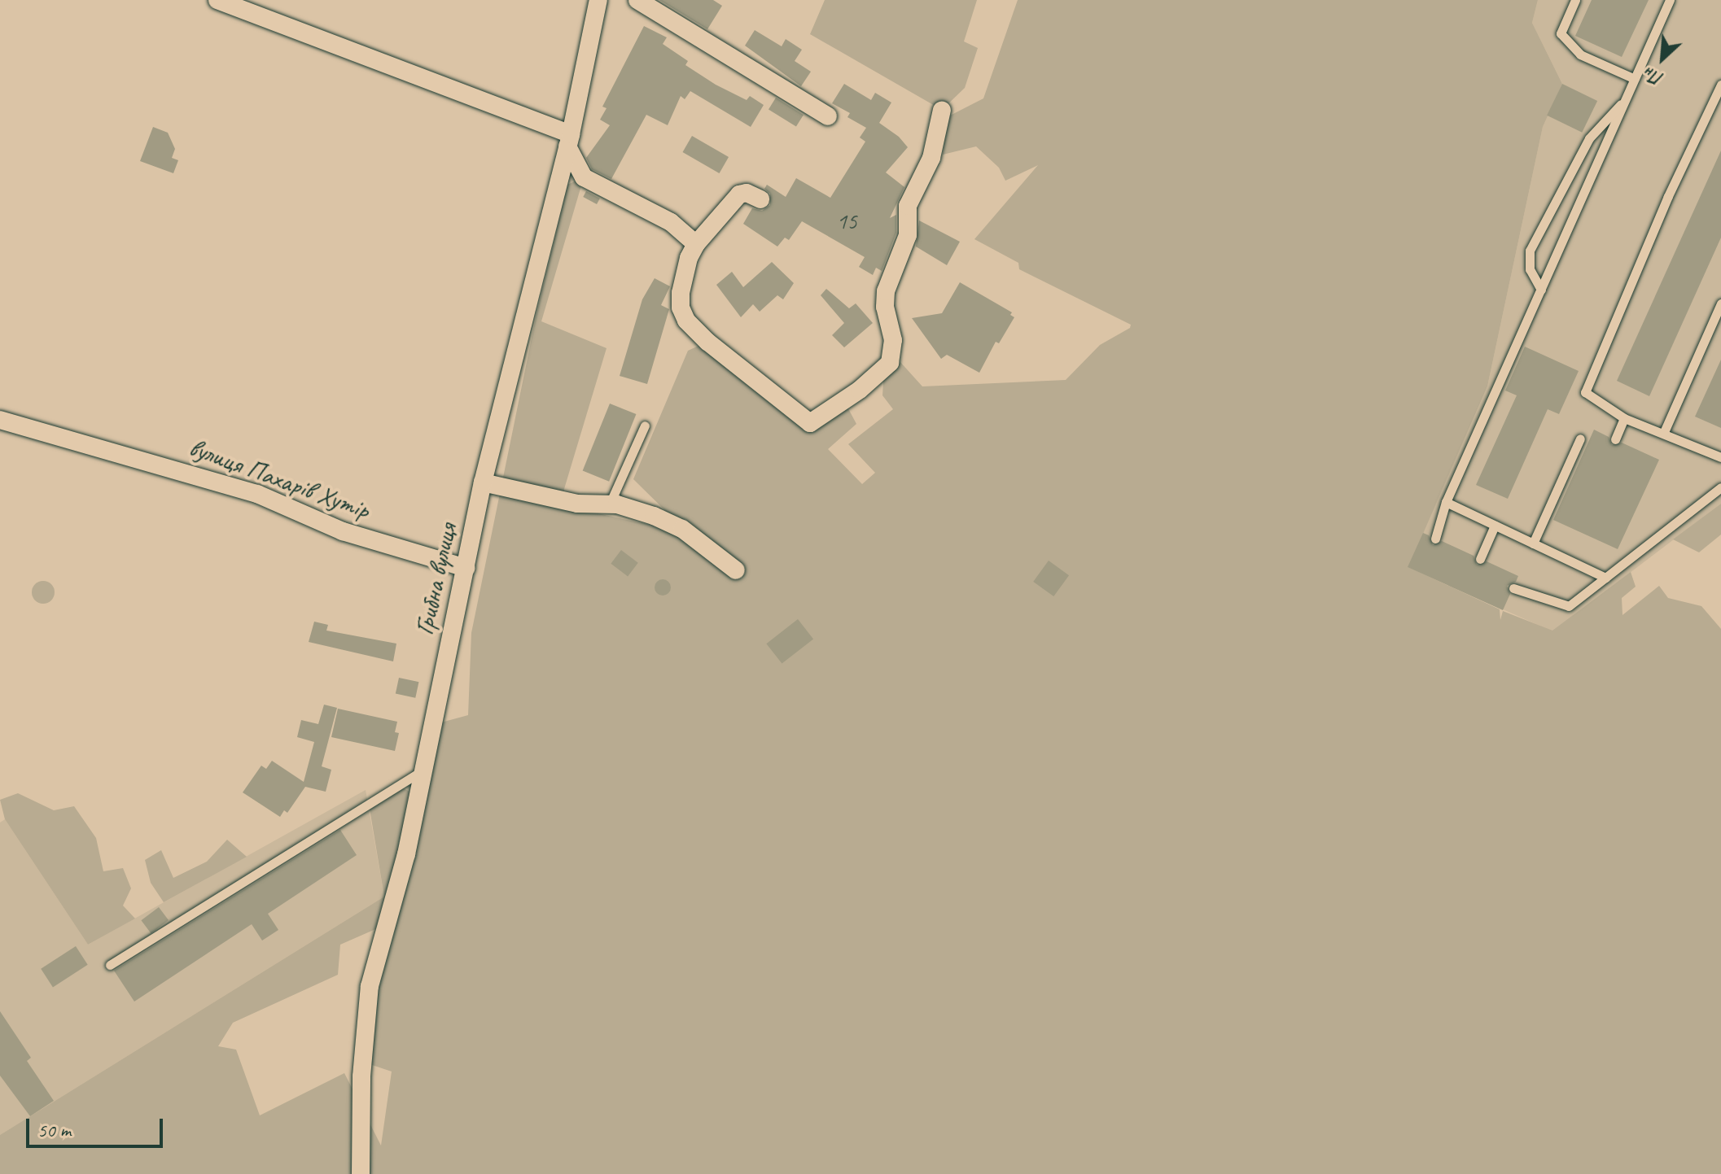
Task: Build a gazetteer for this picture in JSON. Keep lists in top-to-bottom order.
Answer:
{
  "streets": {
    "street": ["вулиця Пахарів Хутір", "Грибна вулиця"]
  },
  "crossings": [
    ["вулиця Пахарів Хутір", "Грибна вулиця"]
  ],
  "house_numbers": ["15"],
  "scale_bar": "50 m",
  "north": "bottom left"
}
